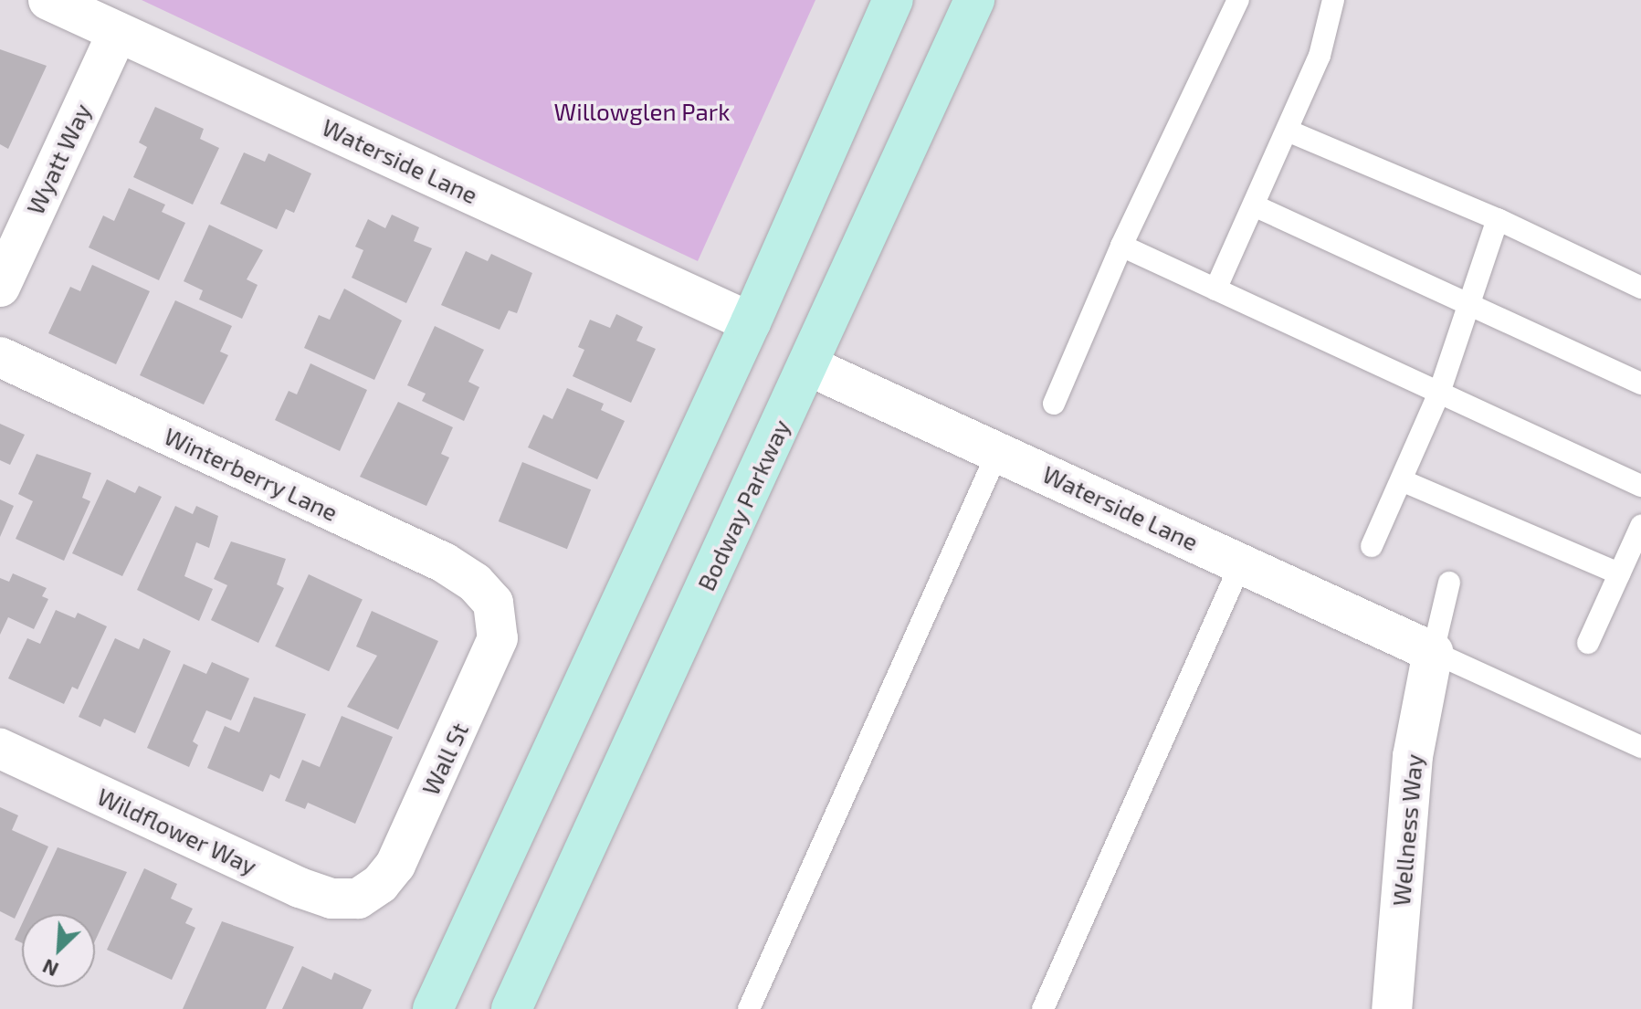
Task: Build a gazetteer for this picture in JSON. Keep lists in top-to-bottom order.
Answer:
{
  "streets": {
    "street": [
      "Wyatt Way",
      "Waterside Lane",
      "Winterberry Lane",
      "Bodway Parkway",
      "Wall St",
      "Wellness Way",
      "Wildflower Way"
    ]
  },
  "crossings": [
    ["Wyatt Way", "Waterside Lane"],
    ["Waterside Lane", "Bodway Parkway"],
    ["Waterside Lane", "Wellness Way"],
    ["Winterberry Lane", "Wall St"],
    ["Wall St", "Wildflower Way"]
  ],
  "parks": ["Willowglen Park"],
  "north": "bottom left"
}
